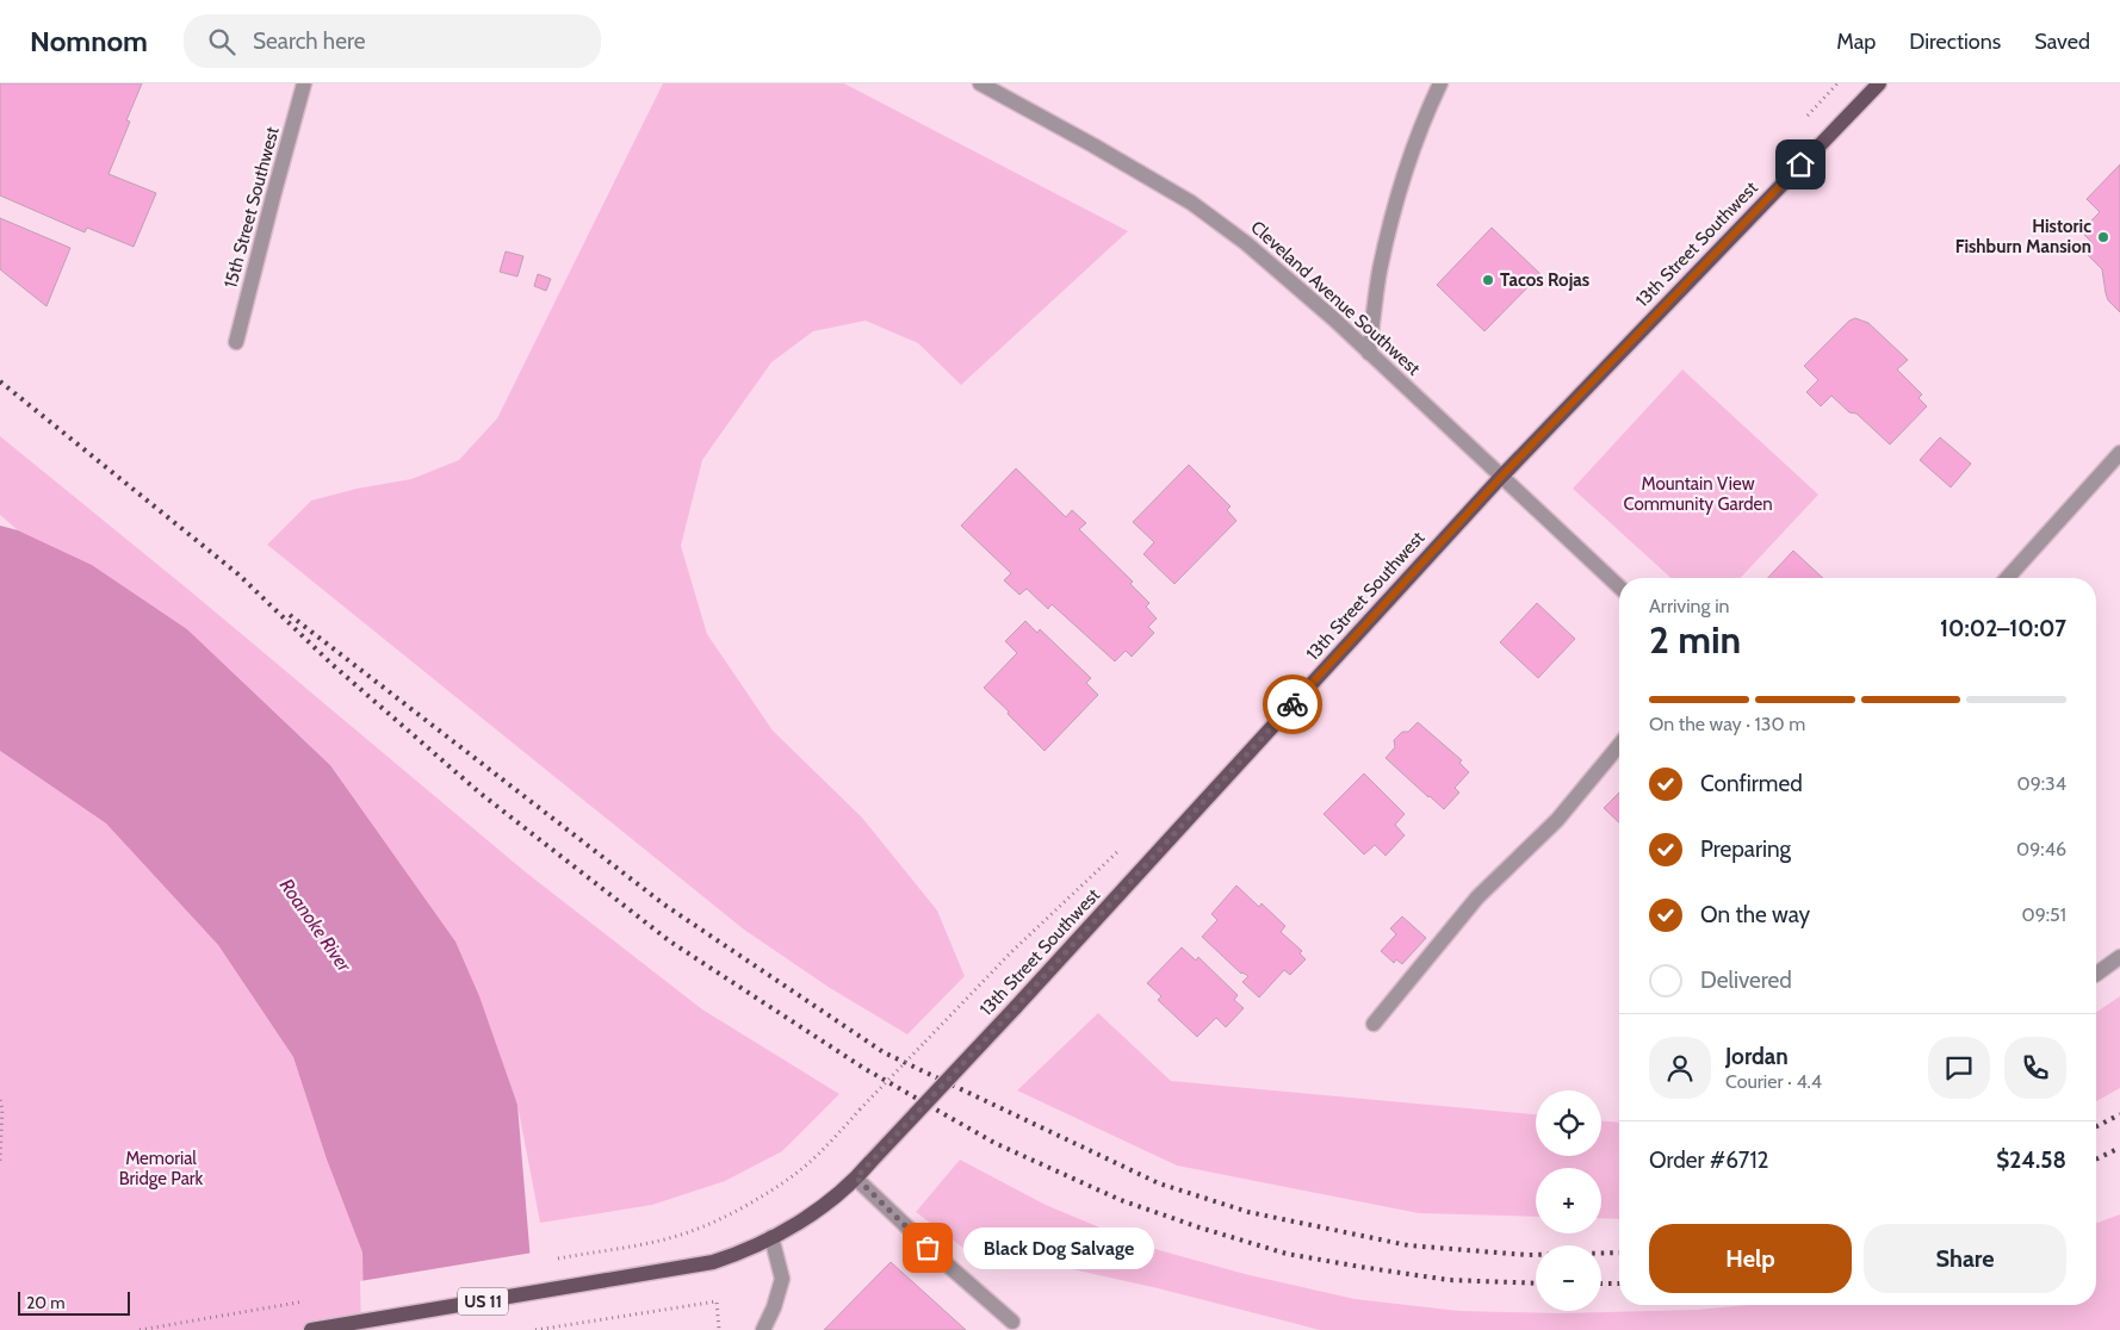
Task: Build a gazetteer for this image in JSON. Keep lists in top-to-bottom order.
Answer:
{
  "streets": {
    "main road": ["13th Street Southwest", "US 11"],
    "street": ["15th Street Southwest", "Cleveland Avenue Southwest"]
  },
  "crossings": [
    ["13th Street Southwest", "Cleveland Avenue Southwest"],
    ["13th Street Southwest", "US 11"]
  ],
  "water": ["Roanoke River"],
  "parks": ["Mountain View Community Garden", "Memorial Bridge Park"],
  "places": ["Historic Fishburn Mansion", "Tacos Rojas", "Black Dog Salvage"],
  "scale_bar": "20 m",
  "page": {
    "header": "Nomnom",
    "search": "Search here",
    "nav": ["Map", "Directions", "Saved"],
    "heading": ["2 min", "Arriving in", "10:02–10:07"],
    "panel": [
      "Jordan",
      "Courier · 4.4",
      "Order #6712",
      "$24.58"
    ],
    "bar": "On the way · 130 m",
    "list": [
      ["Confirmed", "09:34"],
      ["Preparing", "09:46"],
      ["On the way", "09:51"],
      "Delivered"
    ],
    "map_buttons": ["+", "−"],
    "buttons": ["Help", "Share"],
    "bubble": "Black Dog Salvage",
    "scale": "20 m"
  }
}
